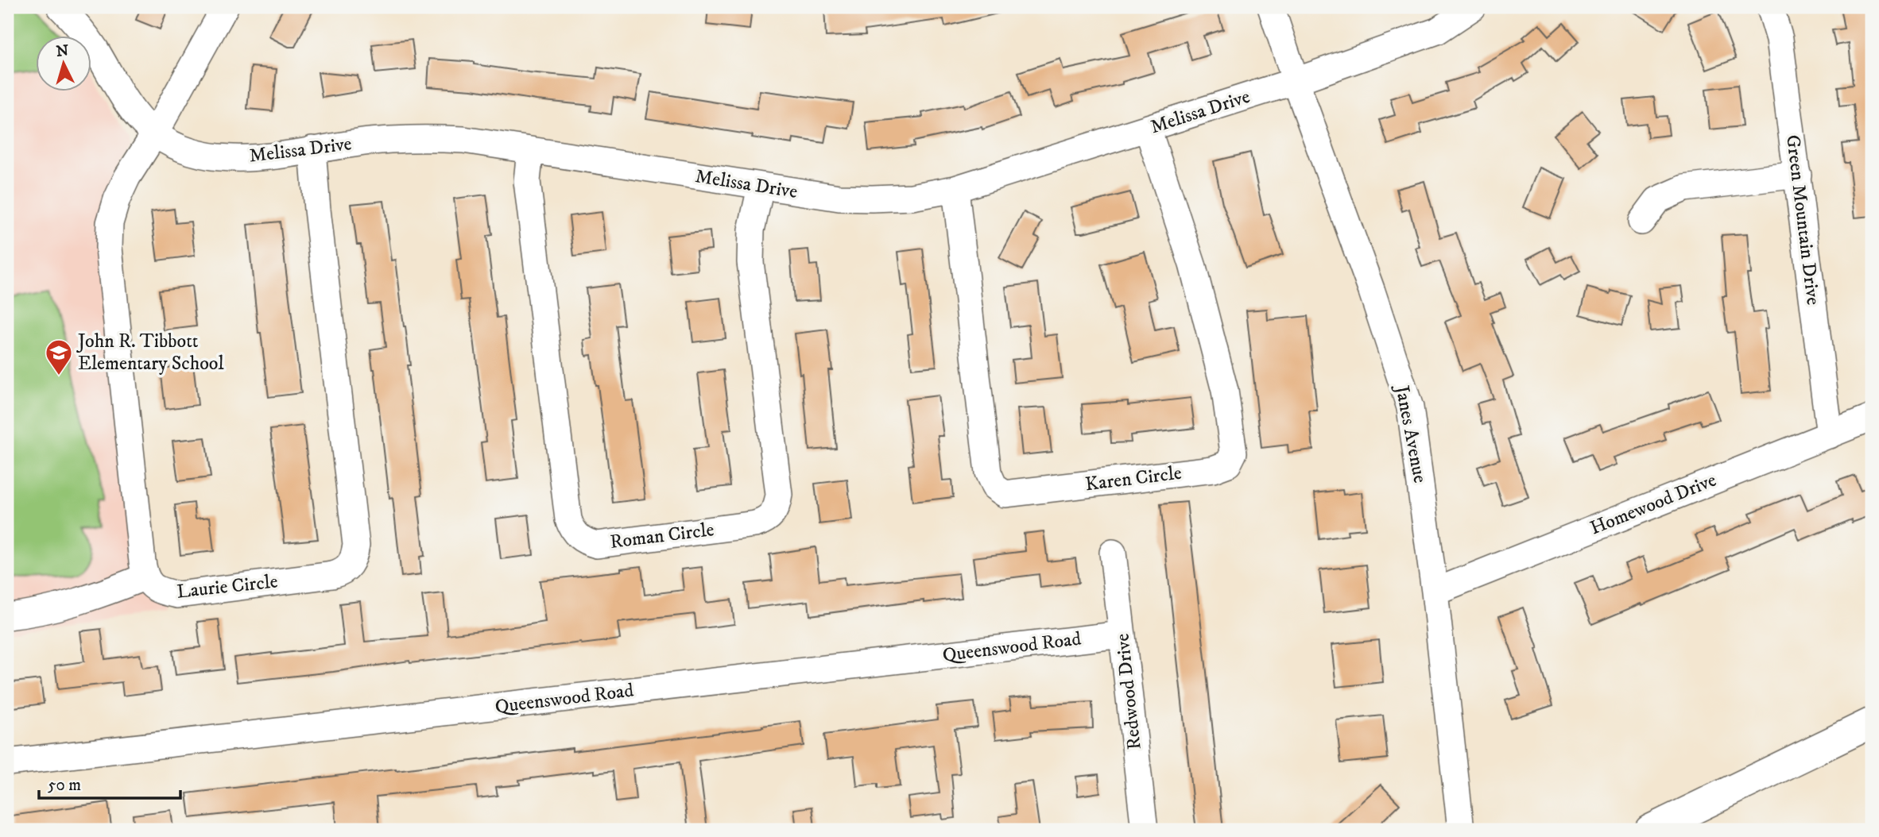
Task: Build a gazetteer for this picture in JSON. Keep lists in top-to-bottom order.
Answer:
{
  "streets": {
    "street": [
      "Melissa Drive",
      "Green Mountain Drive",
      "Janes Avenue",
      "Karen Circle",
      "Homewood Drive",
      "Roman Circle",
      "Laurie Circle",
      "Queenswood Road",
      "Redwood Drive"
    ]
  },
  "crossings": [
    ["Melissa Drive", "Janes Avenue"],
    ["Melissa Drive", "Karen Circle"],
    ["Melissa Drive", "Roman Circle"],
    ["Melissa Drive", "Laurie Circle"],
    ["Green Mountain Drive", "Homewood Drive"],
    ["Janes Avenue", "Homewood Drive"],
    ["Queenswood Road", "Redwood Drive"]
  ],
  "places": {
    "school or university": ["John R. Tibbott Elementary School"]
  },
  "scale_bar": "50 m",
  "north": "top"
}
